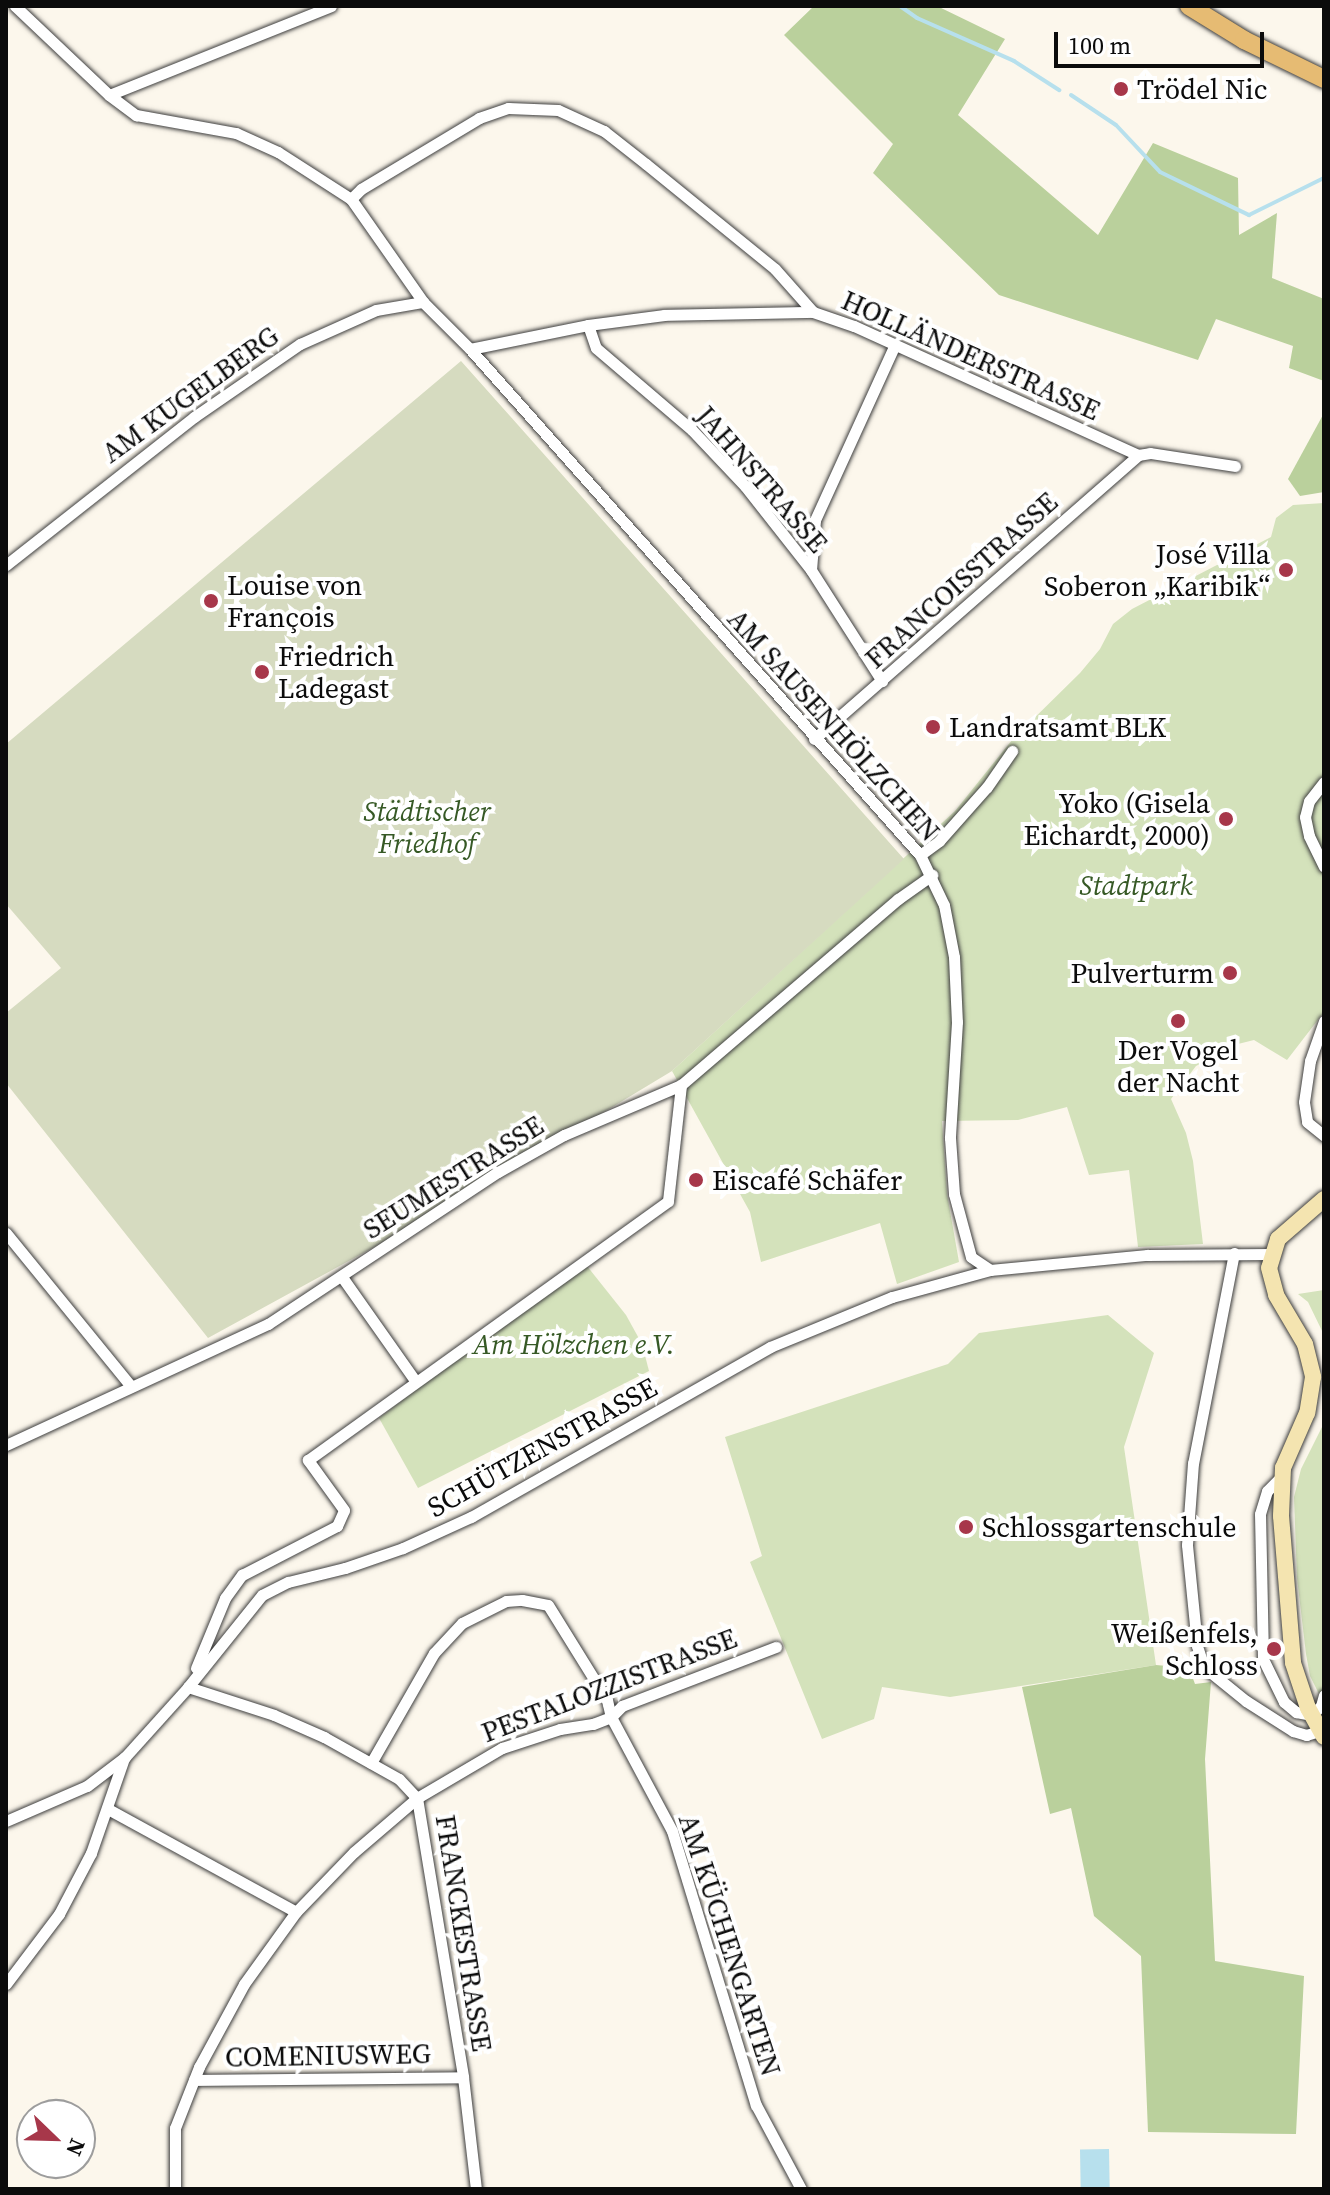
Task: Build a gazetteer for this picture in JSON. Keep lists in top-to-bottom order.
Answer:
{
  "streets": {
    "street": [
      "HOLLÄNDERSTRASSE",
      "AM KUGELBERG",
      "JAHNSTRASSE",
      "FRANCOISSTRASSE",
      "AM SAUSENHÖLZCHEN",
      "SEUMESTRASSE",
      "SCHÜTZENSTRASSE",
      "PESTALOZZISTRASSE",
      "FRANCKESTRASSE",
      "AM KÜCHENGARTEN",
      "COMENIUSWEG"
    ]
  },
  "crossings": [
    ["HOLLÄNDERSTRASSE", "FRANCOISSTRASSE"],
    ["HOLLÄNDERSTRASSE", "AM SAUSENHÖLZCHEN"],
    ["AM KUGELBERG", "AM SAUSENHÖLZCHEN"],
    ["JAHNSTRASSE", "FRANCOISSTRASSE"],
    ["FRANCOISSTRASSE", "AM SAUSENHÖLZCHEN"],
    ["AM SAUSENHÖLZCHEN", "SEUMESTRASSE"],
    ["AM SAUSENHÖLZCHEN", "SCHÜTZENSTRASSE"],
    ["SCHÜTZENSTRASSE", "FRANCKESTRASSE"],
    ["PESTALOZZISTRASSE", "FRANCKESTRASSE"],
    ["PESTALOZZISTRASSE", "AM KÜCHENGARTEN"],
    ["PESTALOZZISTRASSE", "COMENIUSWEG"],
    ["FRANCKESTRASSE", "AM KÜCHENGARTEN"],
    ["FRANCKESTRASSE", "COMENIUSWEG"]
  ],
  "parks": ["Städtischer Friedhof", "Stadtpark", "Am Hölzchen e.V."],
  "places": [
    "Trödel Nic",
    "José Villa Soberon „Karibik“",
    "Louise von François",
    "Friedrich Ladegast",
    "Landratsamt BLK",
    "Yoko (Gisela Eichardt, 2000)",
    "Pulverturm",
    "Der Vogel der Nacht",
    "Eiscafé Schäfer",
    "Schlossgartenschule",
    "Weißenfels, Schloss"
  ],
  "scale_bar": "100 m",
  "north": "bottom right"
}
